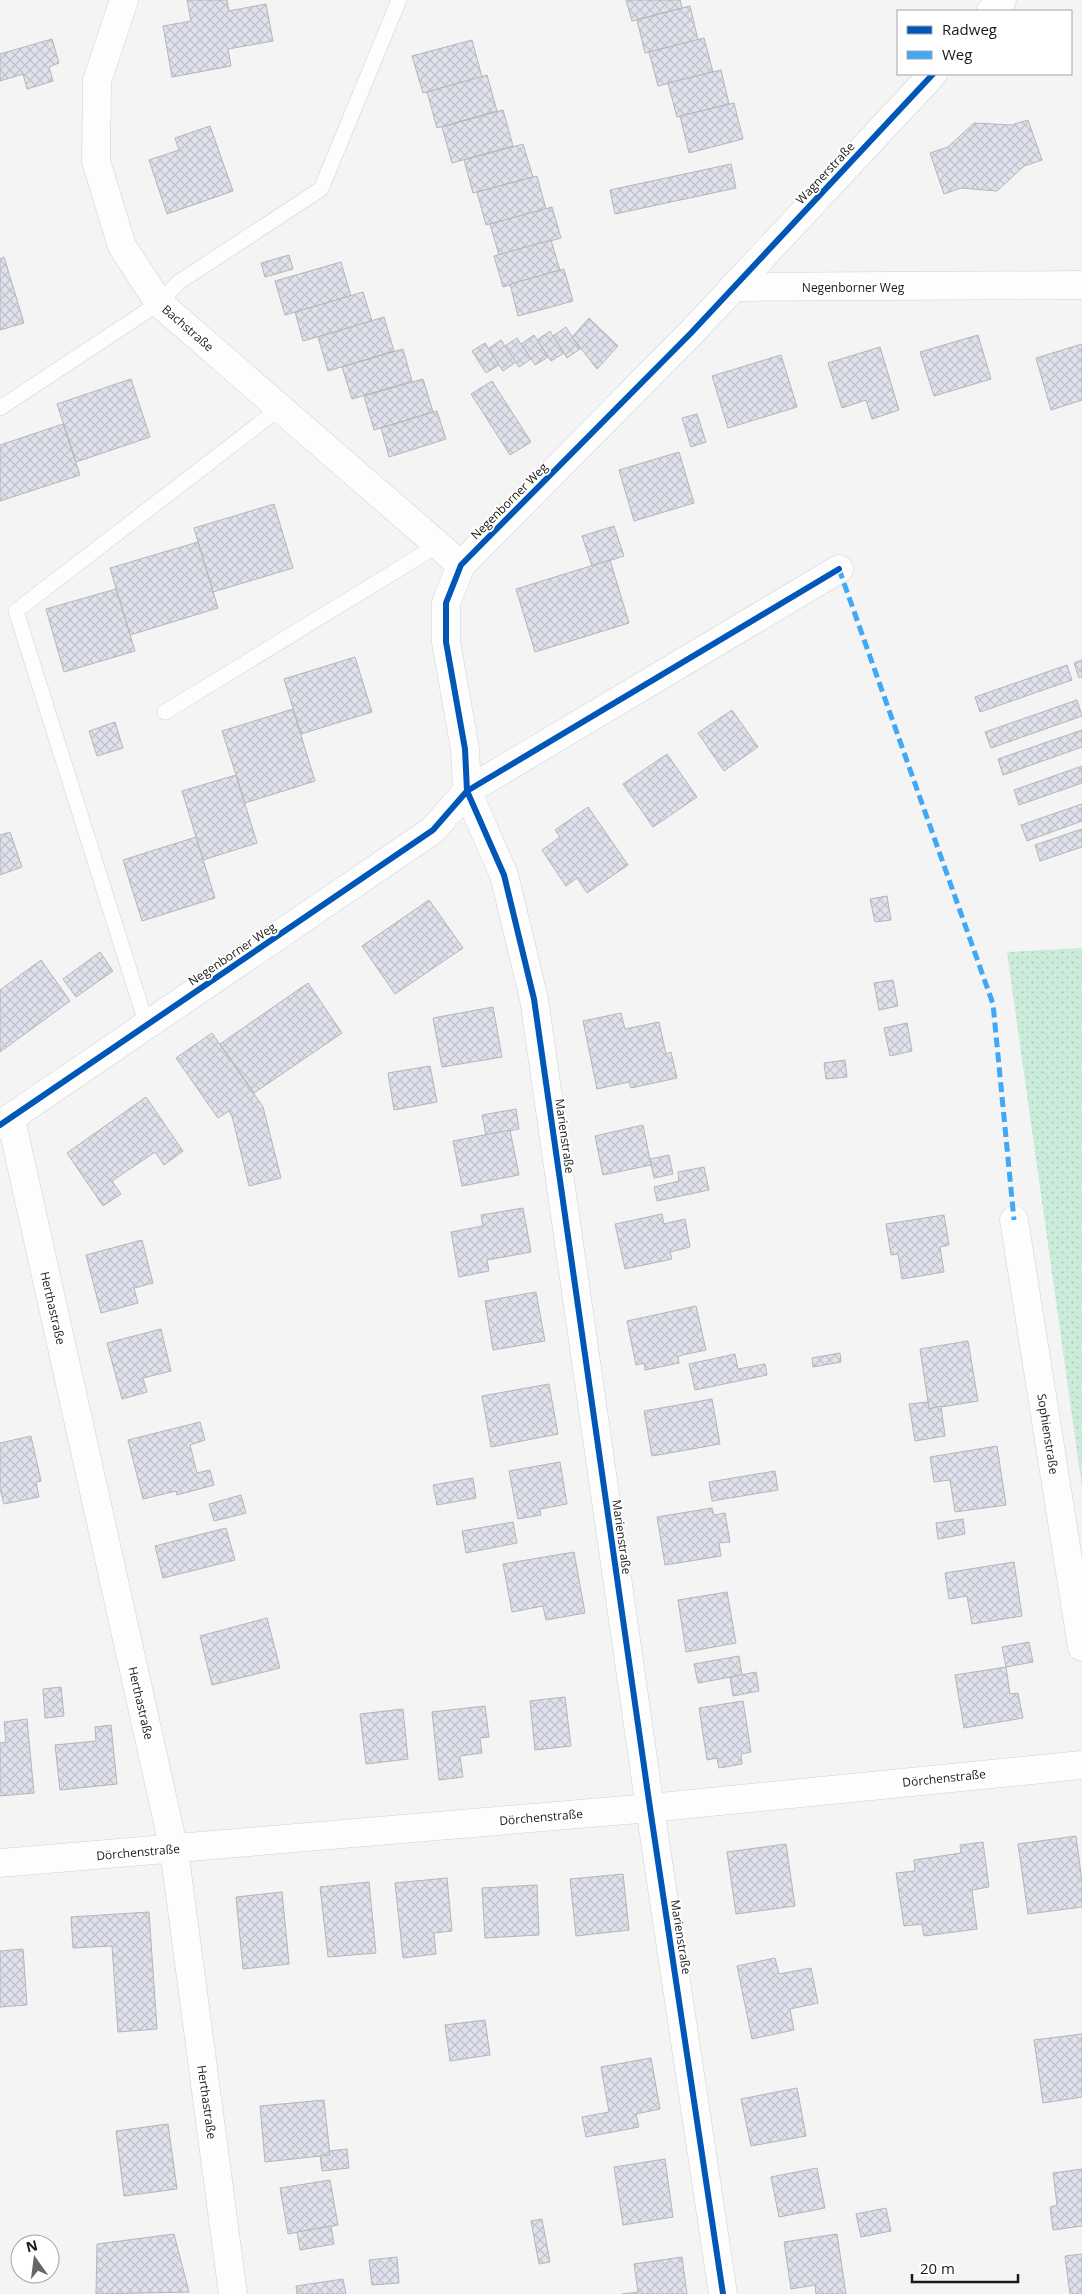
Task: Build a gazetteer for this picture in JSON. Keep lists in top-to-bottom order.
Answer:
{
  "streets": {
    "street": [
      "Wagnerstraße",
      "Negenborner Weg",
      "Bachstraße",
      "Marienstraße",
      "Herthastraße",
      "Sophienstraße",
      "Dörchenstraße"
    ]
  },
  "crossings": [
    ["Wagnerstraße", "Negenborner Weg"],
    ["Negenborner Weg", "Bachstraße"],
    ["Negenborner Weg", "Marienstraße"],
    ["Negenborner Weg", "Herthastraße"],
    ["Marienstraße", "Dörchenstraße"],
    ["Herthastraße", "Dörchenstraße"]
  ],
  "legend": ["Radweg", "Weg"],
  "scale_bar": "20 m",
  "north": "top"
}
